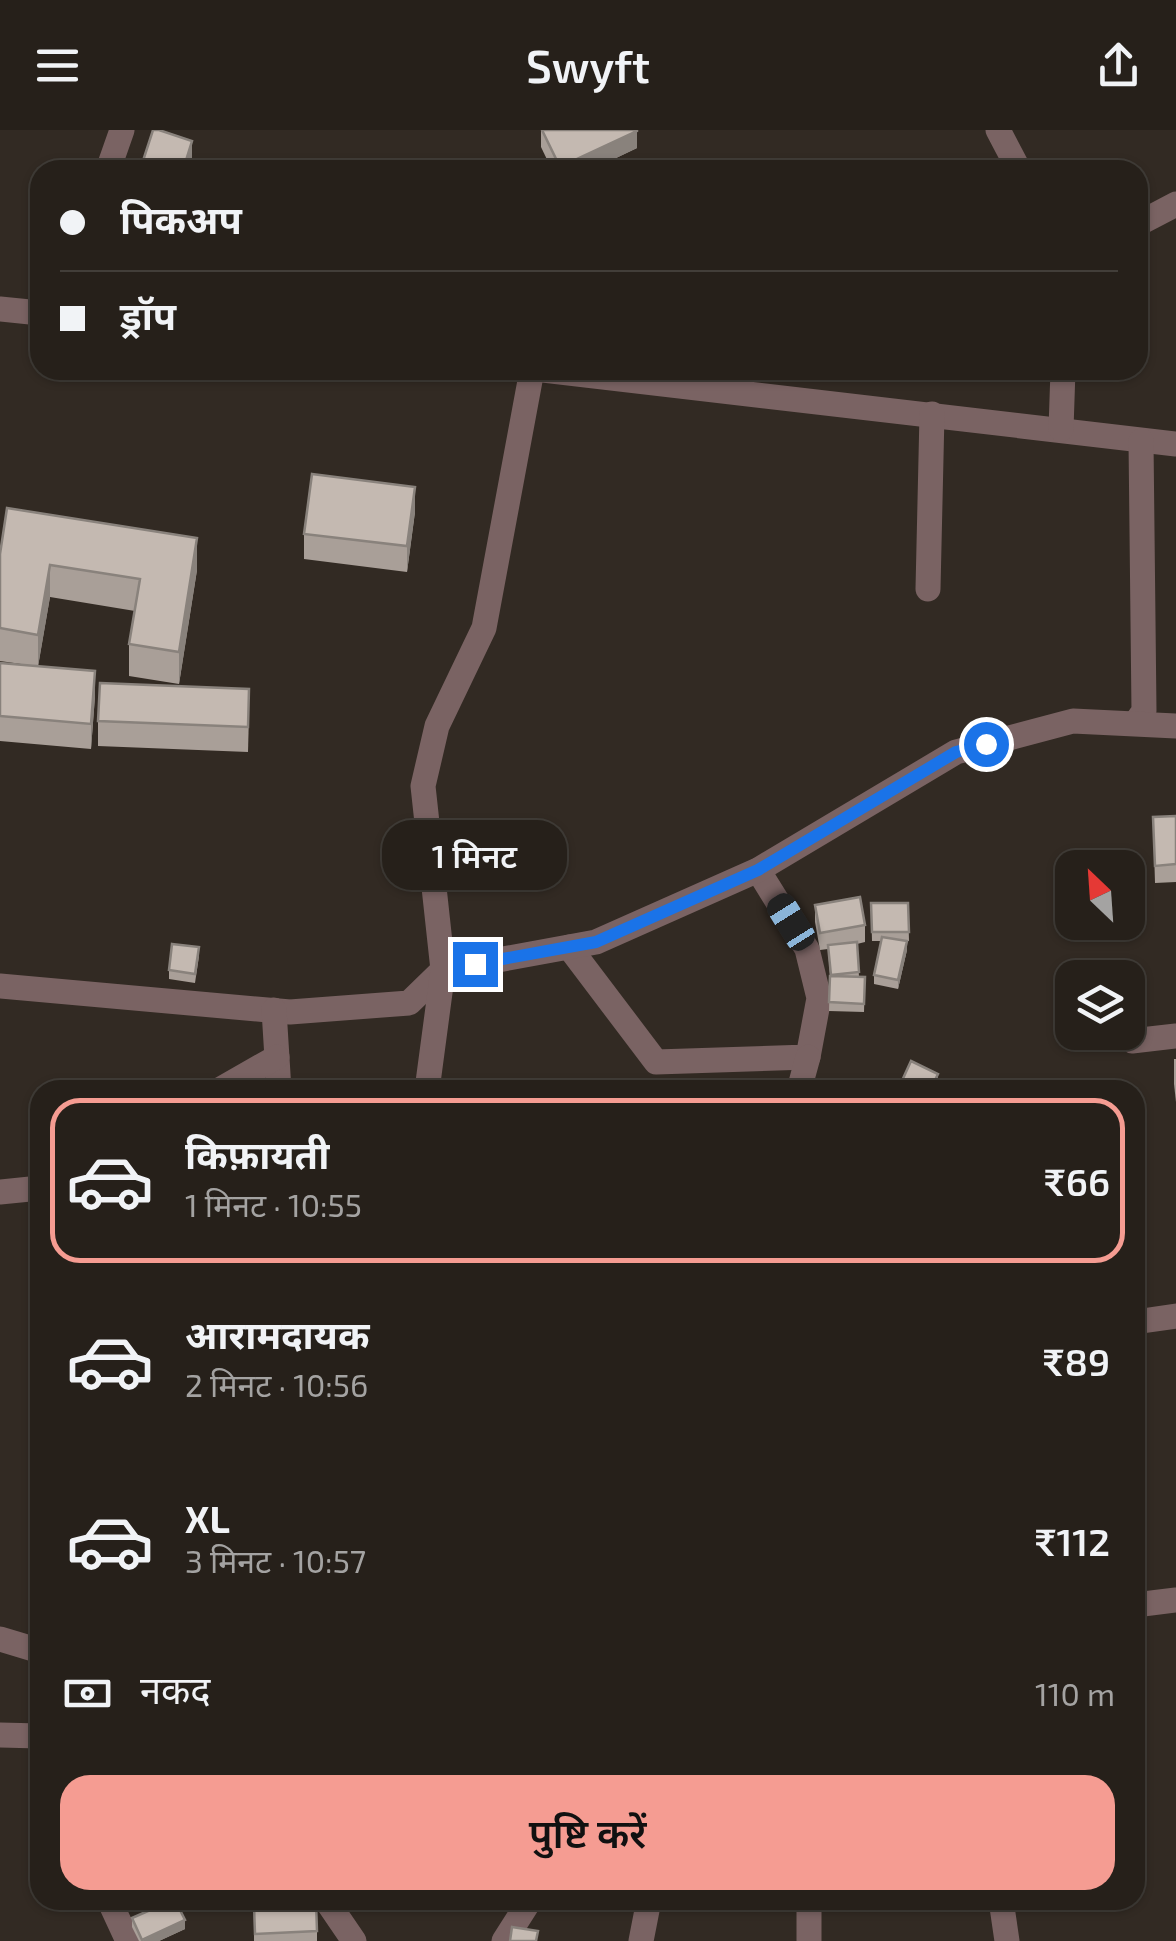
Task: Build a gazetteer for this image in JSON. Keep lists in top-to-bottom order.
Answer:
{
  "north": "top left",
  "page": {
    "header": "Swyft",
    "banner": ["पिकअप", "ड्रॉप"],
    "bubble": "1 मिनट",
    "list": [
      {
        "name": "किफ़ायती",
        "note": "1 मिनट · 10:55",
        "value": "₹66"
      },
      {
        "name": "आरामदायक",
        "note": "2 मिनट · 10:56",
        "value": "₹89"
      },
      {
        "name": "XL",
        "note": "3 मिनट · 10:57",
        "value": "₹112"
      }
    ],
    "pay": ["नकद", "110 m"],
    "buttons": "पुष्टि करें"
  }
}
